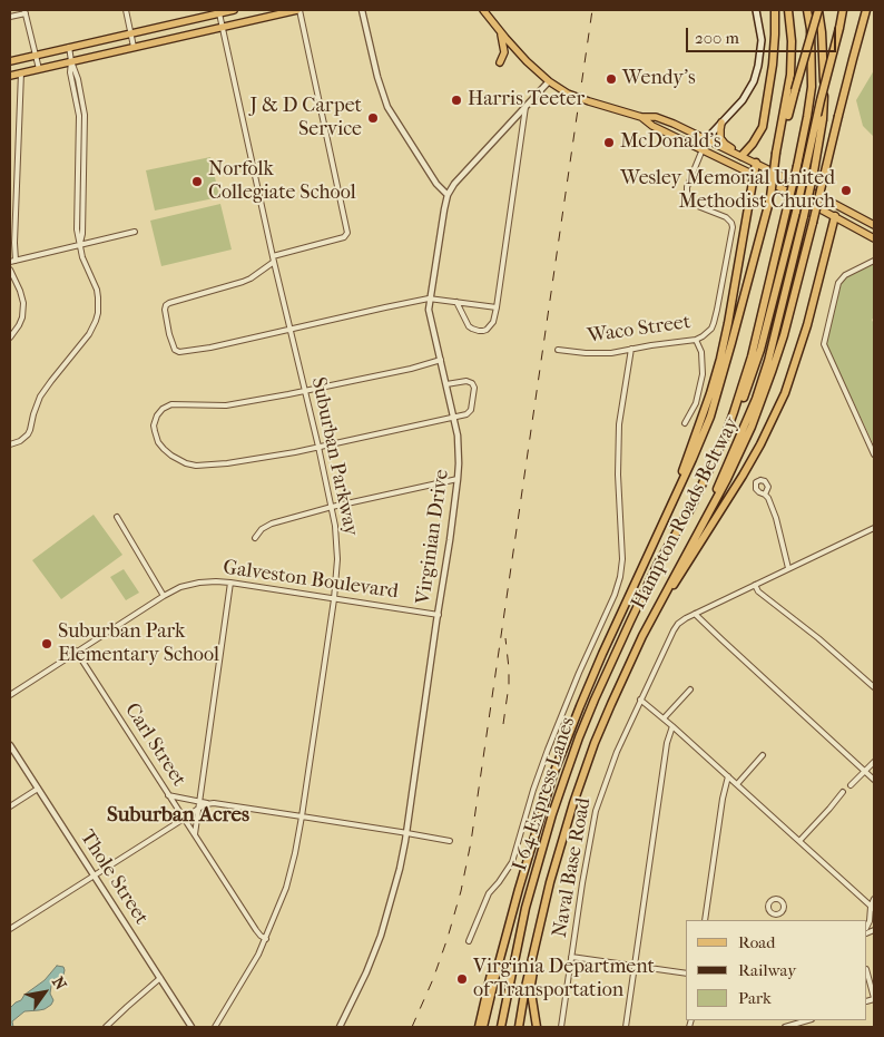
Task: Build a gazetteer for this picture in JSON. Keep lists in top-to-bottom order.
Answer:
{
  "streets": {
    "highway": ["Hampton Roads Beltway", "I 64 Express Lanes"],
    "street": [
      "Waco Street",
      "Suburban Parkway",
      "Virginian Drive",
      "Galveston Boulevard",
      "Carl Street",
      "Naval Base Road",
      "Thole Street"
    ]
  },
  "crossings": [
    ["Suburban Parkway", "Galveston Boulevard"],
    ["Suburban Parkway", "Carl Street"],
    ["Virginian Drive", "Galveston Boulevard"],
    ["Galveston Boulevard", "Carl Street"]
  ],
  "districts": ["Suburban Acres"],
  "places": [
    "Wendy's",
    "Harris Teeter",
    "J & D Carpet Service",
    "McDonald's",
    "Norfolk Collegiate School",
    "Wesley Memorial United Methodist Church",
    "Suburban Park Elementary School",
    "Virginia Department of Transportation"
  ],
  "legend": ["Road", "Railway", "Park"],
  "scale_bar": "200 m",
  "north": "top right"
}
